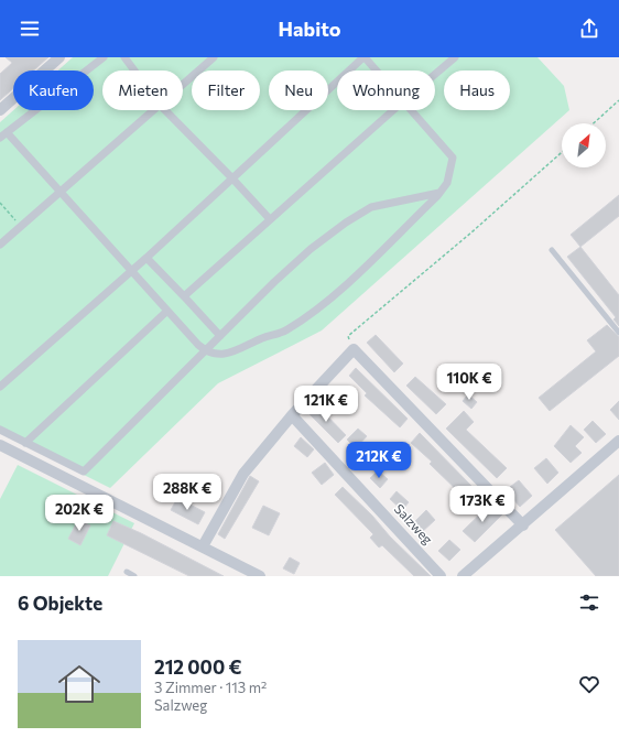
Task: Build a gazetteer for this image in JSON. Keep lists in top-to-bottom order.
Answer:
{
  "streets": {
    "street": ["Salzweg"]
  },
  "north": "top right",
  "page": {
    "header": "Habito",
    "chip": [
      "Kaufen",
      "Mieten",
      "Filter",
      "Neu",
      "Wohnung",
      "Haus"
    ],
    "price": [
      "110K €",
      "121K €",
      "212K €",
      "288K €",
      "173K €",
      "202K €"
    ],
    "heading": "6 Objekte",
    "list": [
      {
        "name": "212 000 €",
        "note": "3 Zimmer · 113 m² · Salzweg"
      }
    ]
  }
}
